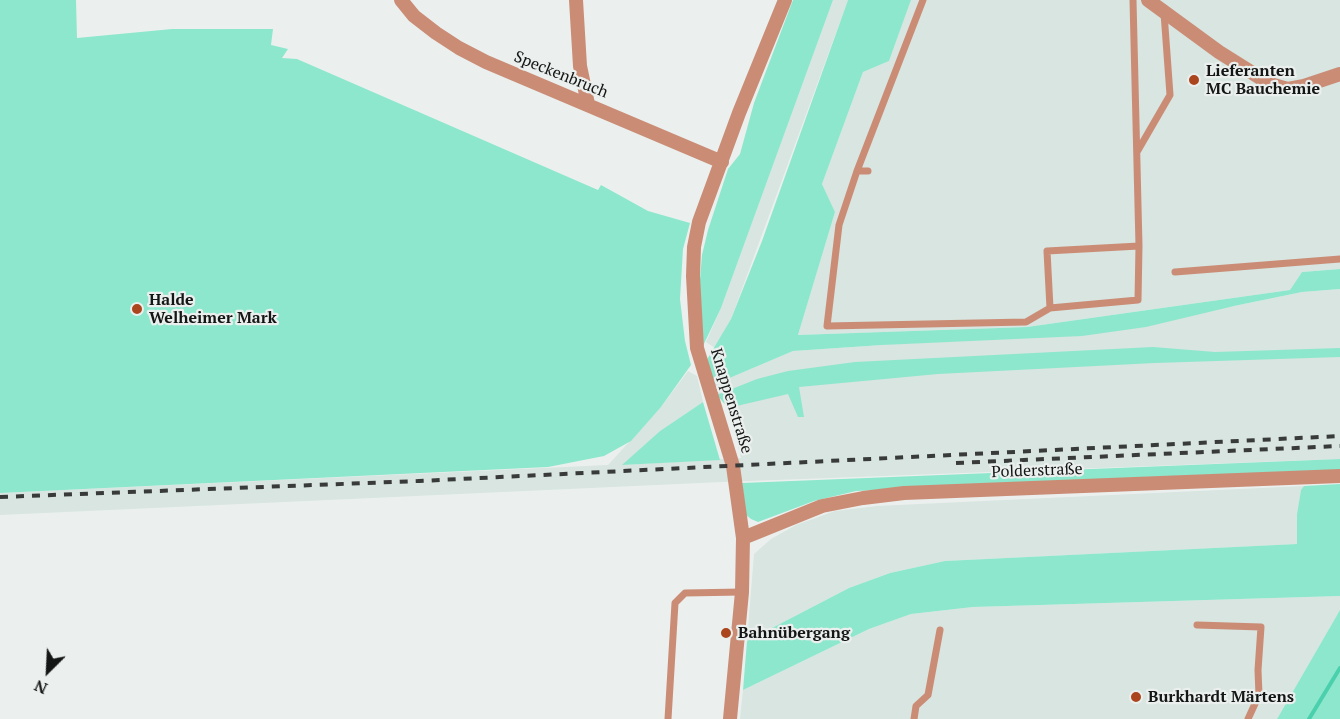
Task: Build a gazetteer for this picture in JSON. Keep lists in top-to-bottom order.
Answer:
{
  "streets": {
    "street": ["Speckenbruch", "Knappenstraße", "Polderstraße"]
  },
  "crossings": [
    ["Speckenbruch", "Knappenstraße"],
    ["Knappenstraße", "Polderstraße"]
  ],
  "places": [
    "Lieferanten MC Bauchemie",
    "Halde Welheimer Mark",
    "Bahnübergang",
    "Burkhardt Märtens"
  ],
  "north": "bottom left"
}
